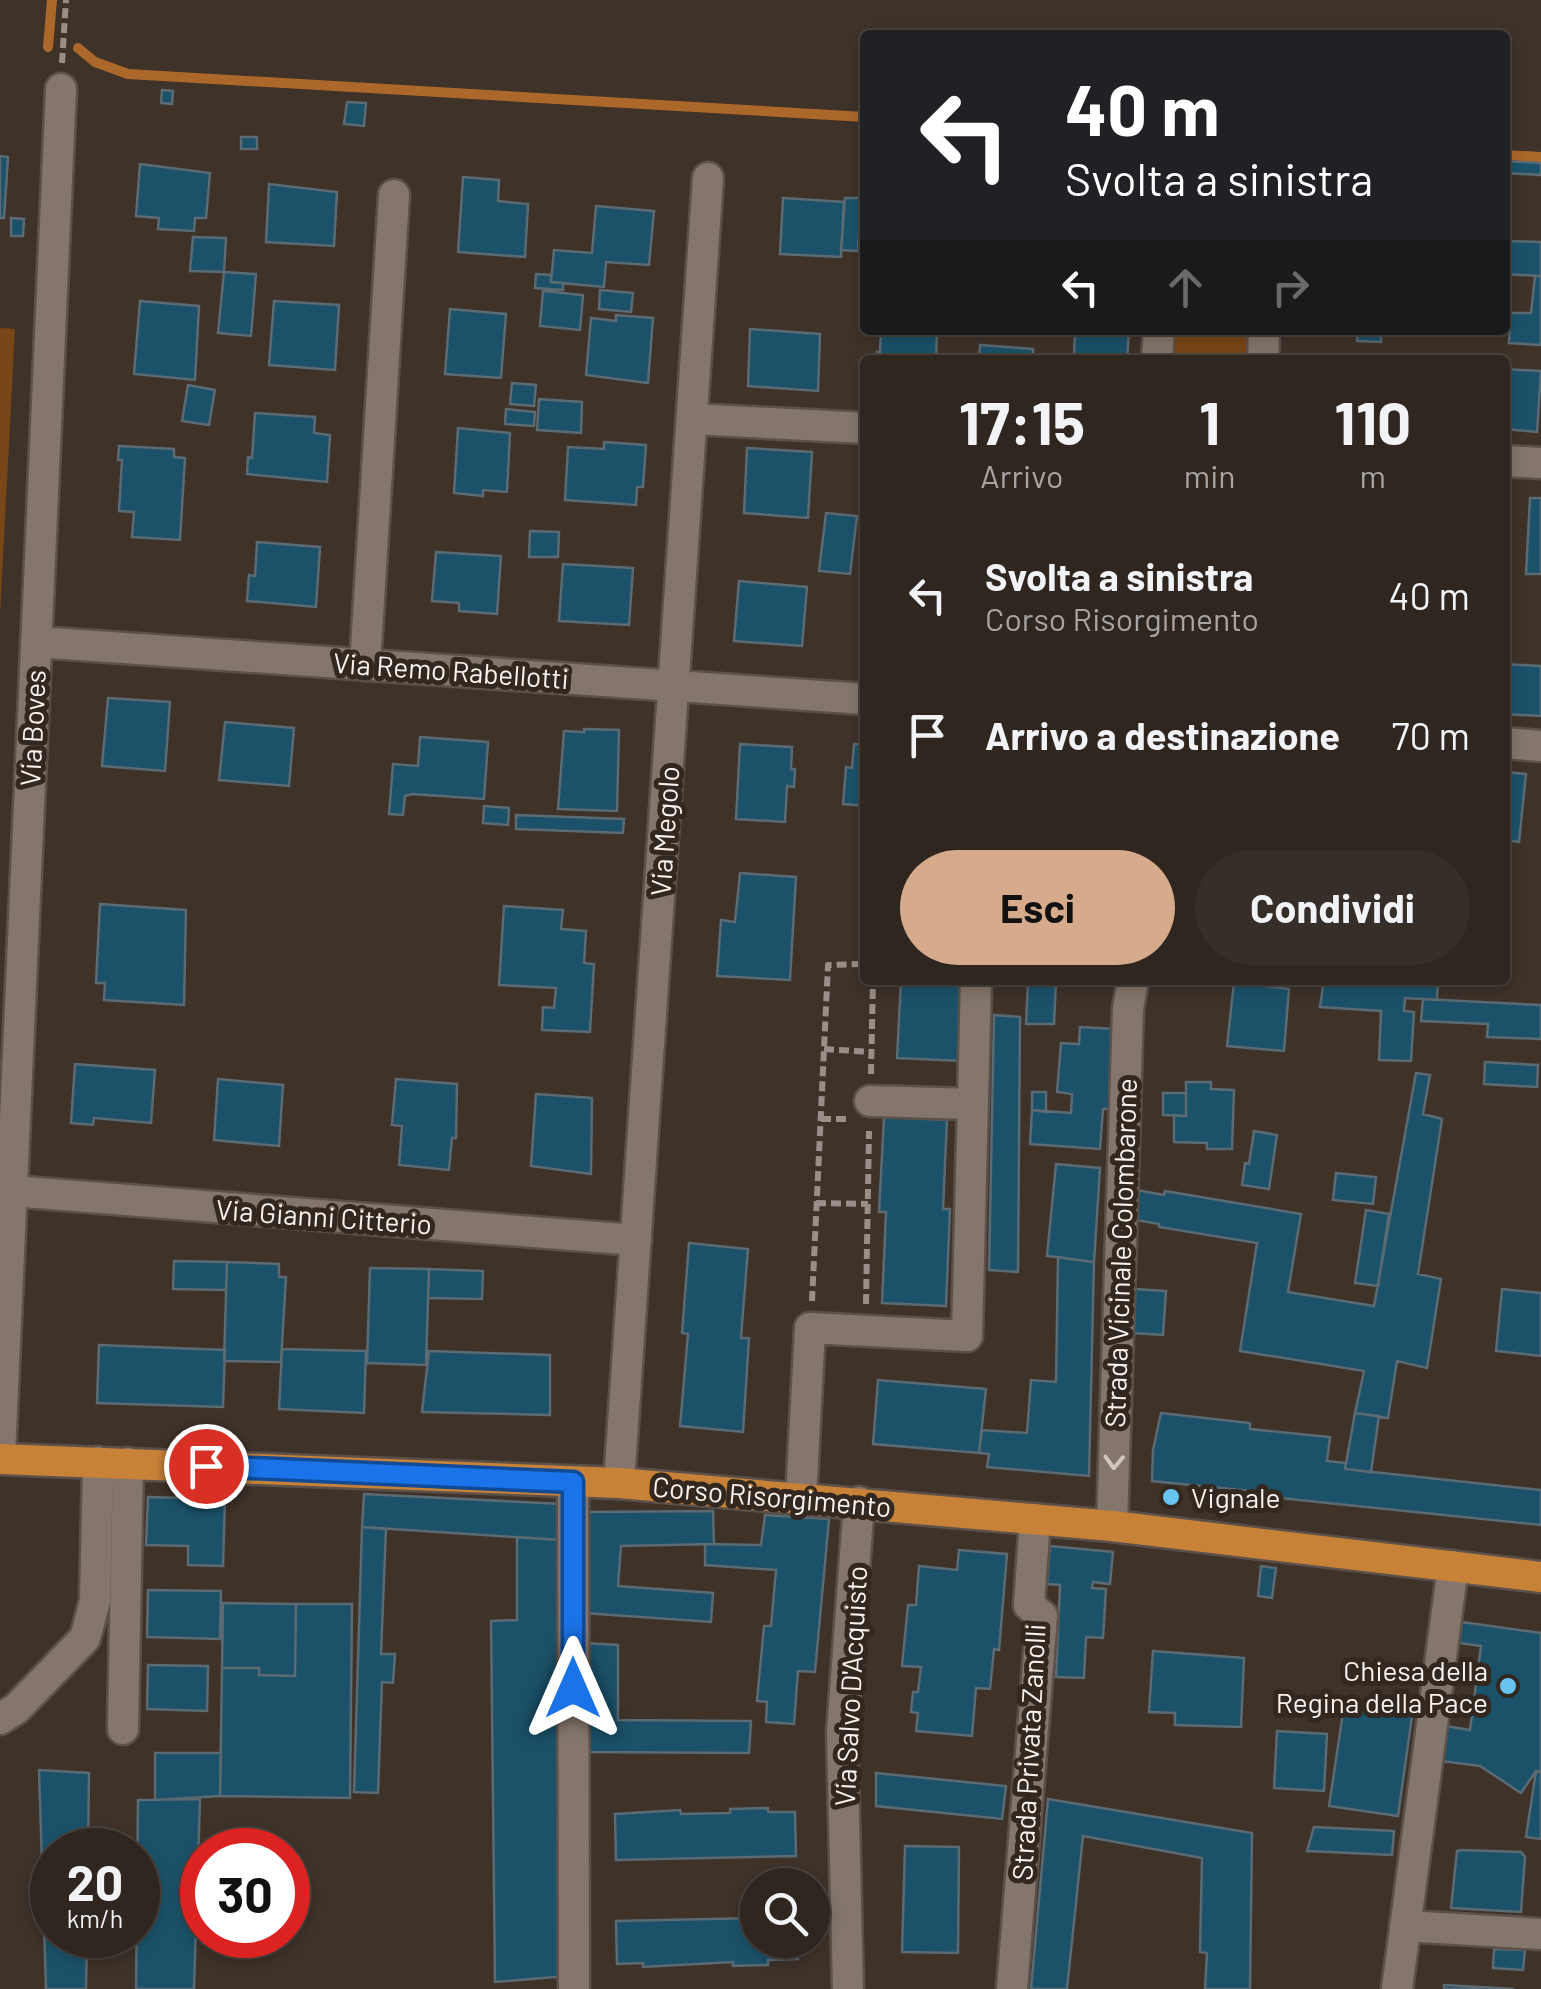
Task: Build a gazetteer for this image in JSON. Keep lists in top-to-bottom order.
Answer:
{
  "streets": {
    "main road": ["Corso Risorgimento"],
    "street": [
      "Via Remo Rabellotti",
      "Via Boves",
      "Via Megolo",
      "Via Gianni Citterio",
      "Strada Vicinale Colombarone",
      "Via Salvo D'Acquisto",
      "Strada Privata Zanolli"
    ]
  },
  "crossings": [
    ["Via Remo Rabellotti", "Via Boves"],
    ["Via Remo Rabellotti", "Via Megolo"],
    ["Via Boves", "Via Gianni Citterio"],
    ["Via Boves", "Corso Risorgimento"],
    ["Via Megolo", "Via Gianni Citterio"],
    ["Via Megolo", "Corso Risorgimento"],
    ["Strada Vicinale Colombarone", "Corso Risorgimento"],
    ["Corso Risorgimento", "Via Salvo D'Acquisto"],
    ["Corso Risorgimento", "Strada Privata Zanolli"]
  ],
  "one_way": ["Strada Vicinale Colombarone"],
  "places": ["Vignale", "Chiesa della Regina della Pace"],
  "page": {
    "turn": ["40 m", "Svolta a sinistra"],
    "eta": [
      "17:15",
      "Arrivo",
      "1",
      "min",
      "110",
      "m"
    ],
    "list": [
      {
        "name": "Svolta a sinistra",
        "note": "Corso Risorgimento",
        "value": "40 m"
      },
      {
        "name": "Arrivo a destinazione",
        "value": "70 m"
      }
    ],
    "buttons": ["Esci", "Condividi"],
    "speed": "20 km/h",
    "limit": "30"
  }
}
